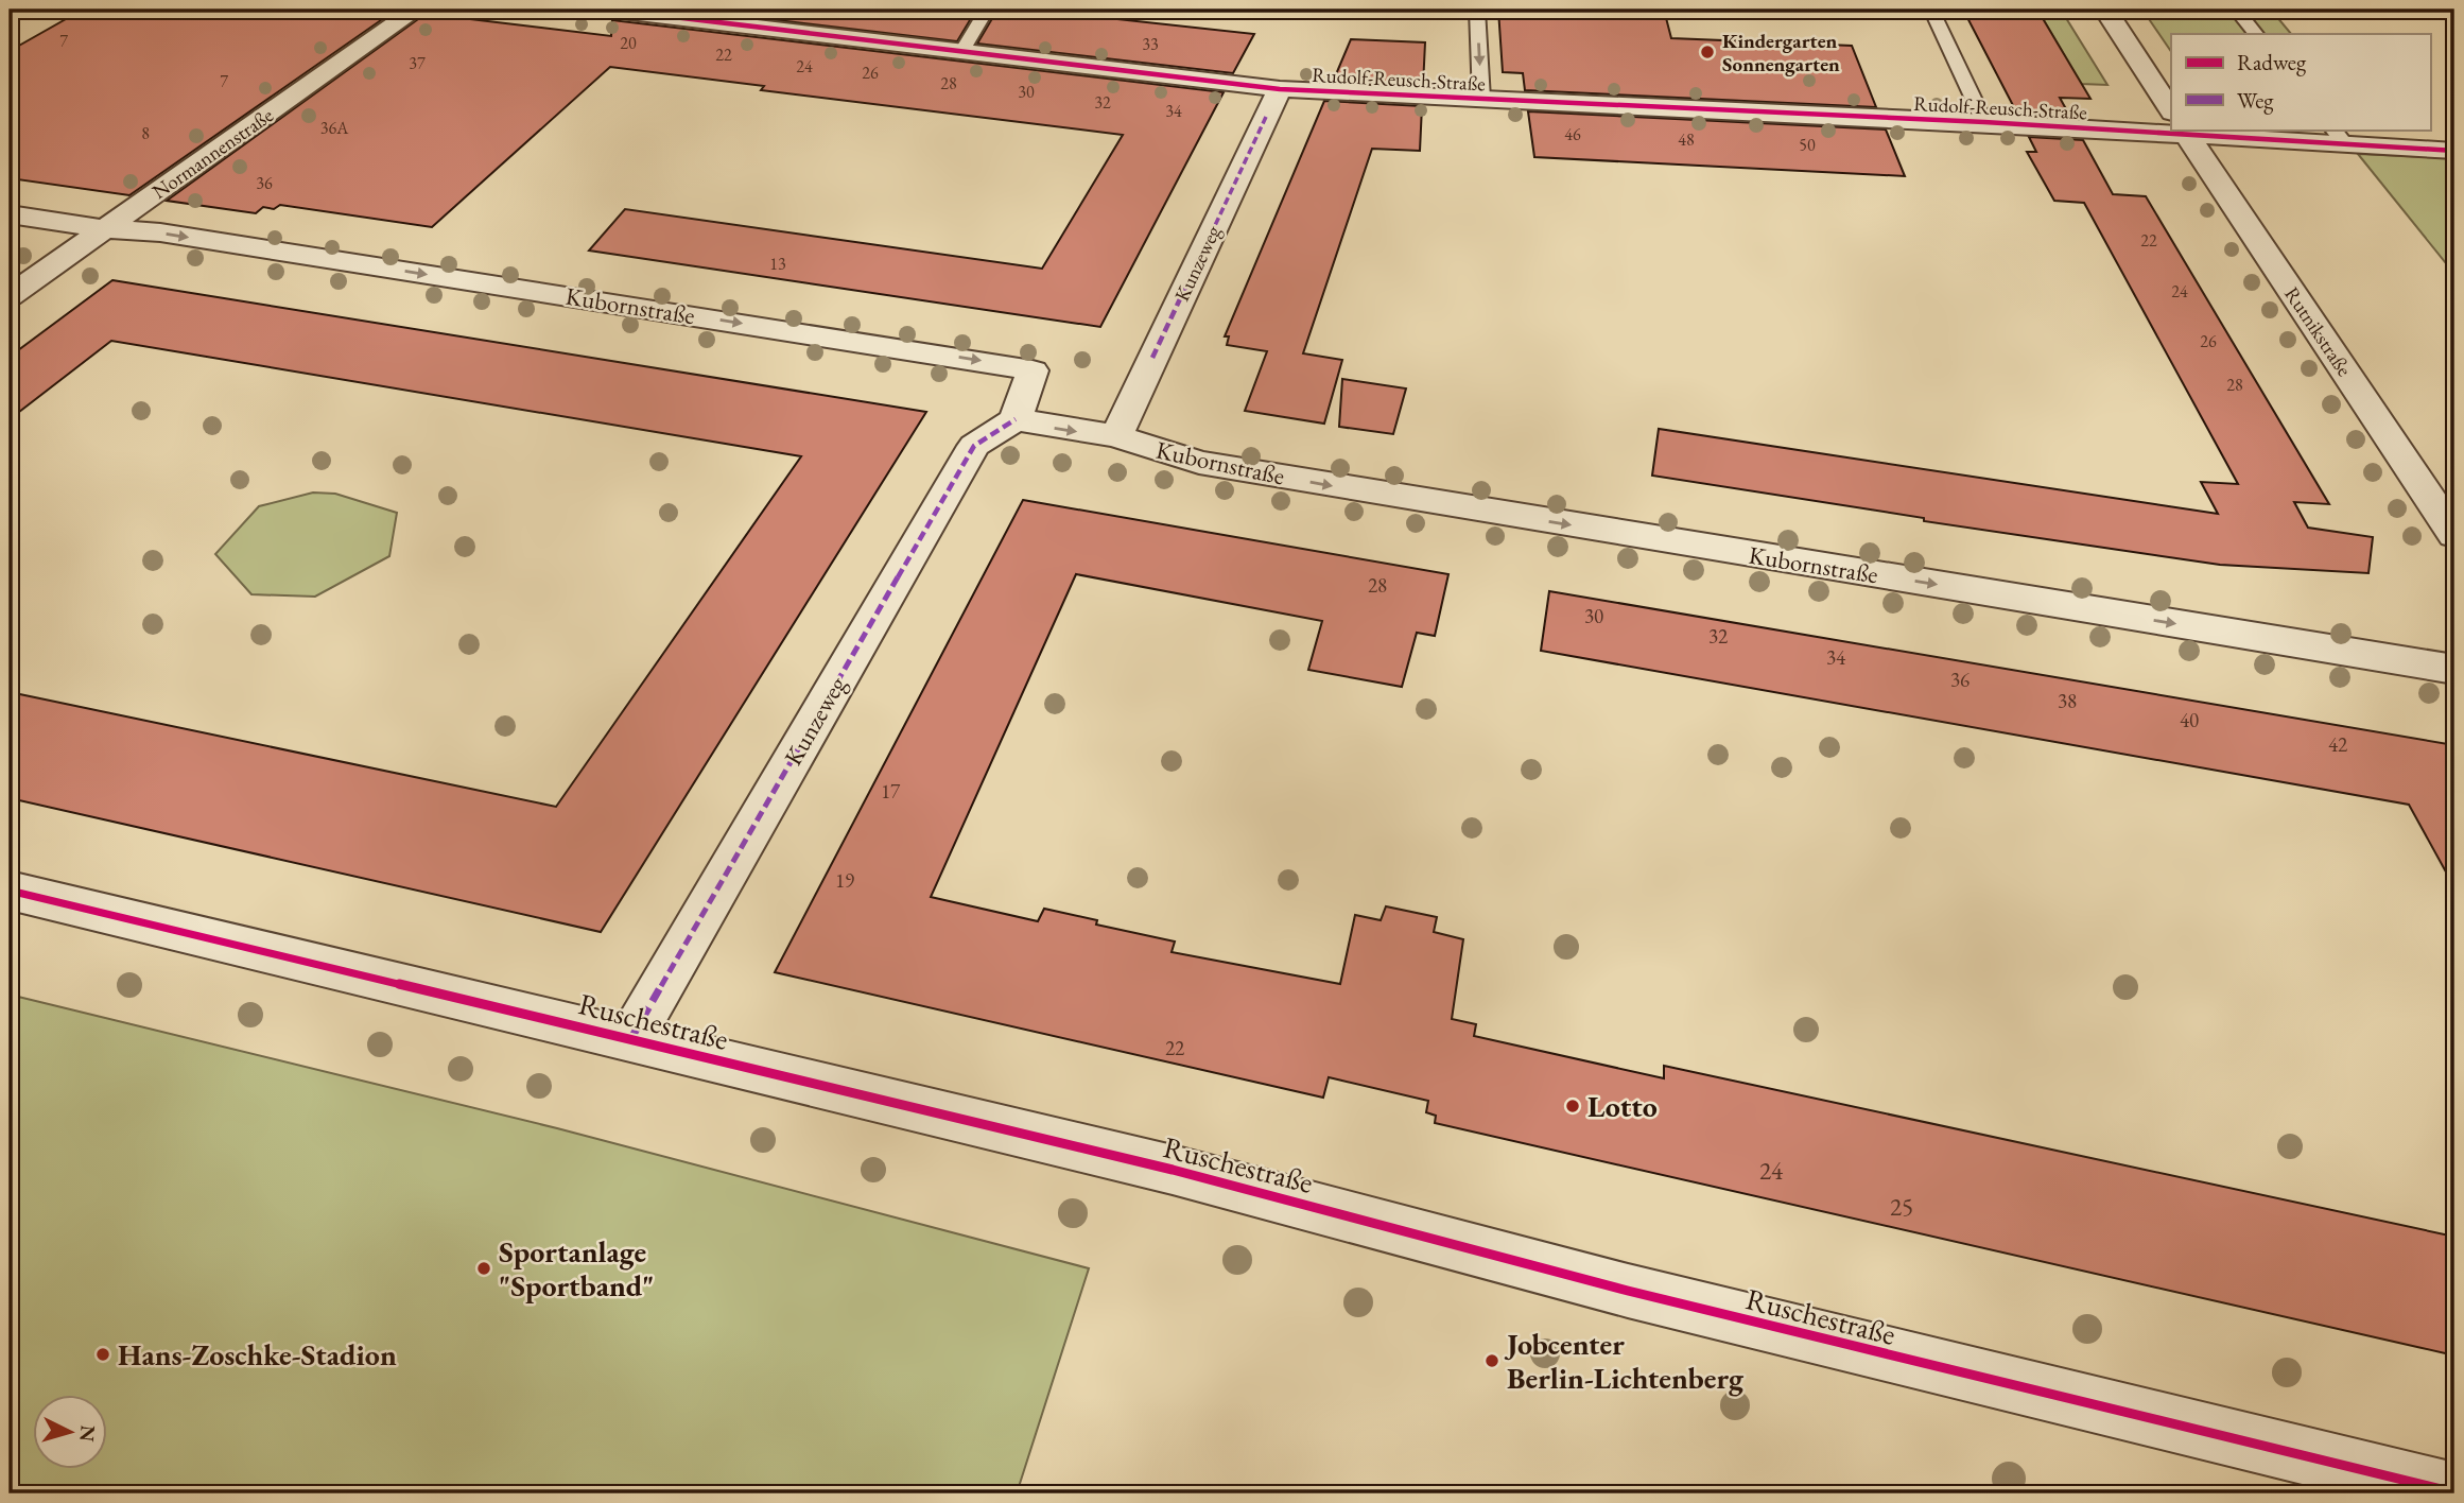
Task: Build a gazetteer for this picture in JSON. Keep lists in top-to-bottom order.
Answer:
{
  "streets": {
    "street": [
      "Rudolf-Reusch-Straße",
      "Normannenstraße",
      "Kunzeweg",
      "Kubornstraße",
      "Rutnikstraße",
      "Ruschestraße"
    ]
  },
  "crossings": [
    ["Rudolf-Reusch-Straße", "Kunzeweg"],
    ["Normannenstraße", "Kubornstraße"],
    ["Kunzeweg", "Kubornstraße"],
    ["Kunzeweg", "Ruschestraße"]
  ],
  "one_way": ["Kubornstraße"],
  "places": [
    "Kindergarten Sonnengarten",
    "Lotto",
    "Sportanlage \"Sportband\"",
    "Hans-Zoschke-Stadion",
    "Jobcenter Berlin-Lichtenberg"
  ],
  "house_numbers": [
    "7",
    "20",
    "33",
    "22",
    "37",
    "24",
    "26",
    "7",
    "28",
    "30",
    "32",
    "34",
    "36A",
    "8",
    "46",
    "48",
    "50",
    "36",
    "22",
    "13",
    "24",
    "26",
    "28",
    "28",
    "30",
    "32",
    "34",
    "36",
    "38",
    "40",
    "42",
    "17",
    "19",
    "22",
    "24",
    "25"
  ],
  "legend": ["Radweg", "Weg"],
  "north": "right"
}
